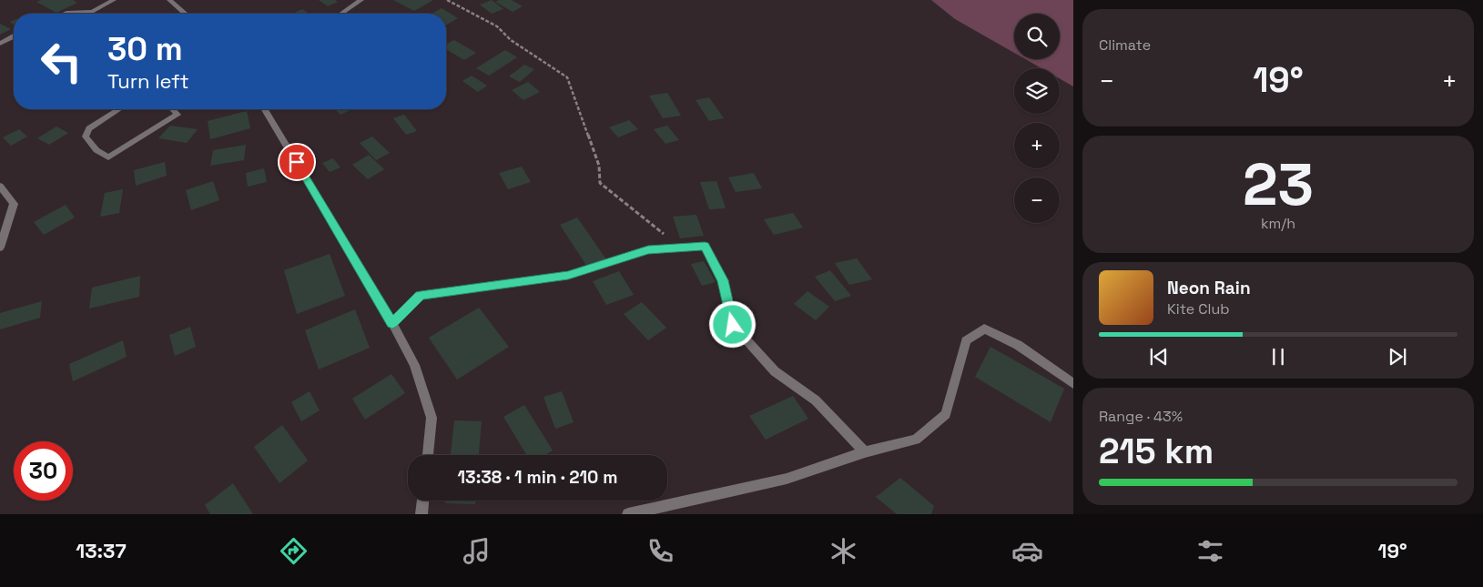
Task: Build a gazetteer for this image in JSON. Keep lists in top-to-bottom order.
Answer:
{
  "page": {
    "tile": [
      "Climate",
      ["23", "km/h"],
      ["Range · 43%", "215 km"]
    ],
    "map_buttons": ["+", "−"],
    "turn": ["30 m", "Turn left"],
    "heat": ["−", "19°", "+"],
    "song": ["Neon Rain", "Kite Club"],
    "limit": "30",
    "trip": "13:38 · 1 min · 210 m",
    "tabs": ["13:37", "19°"]
  }
}
